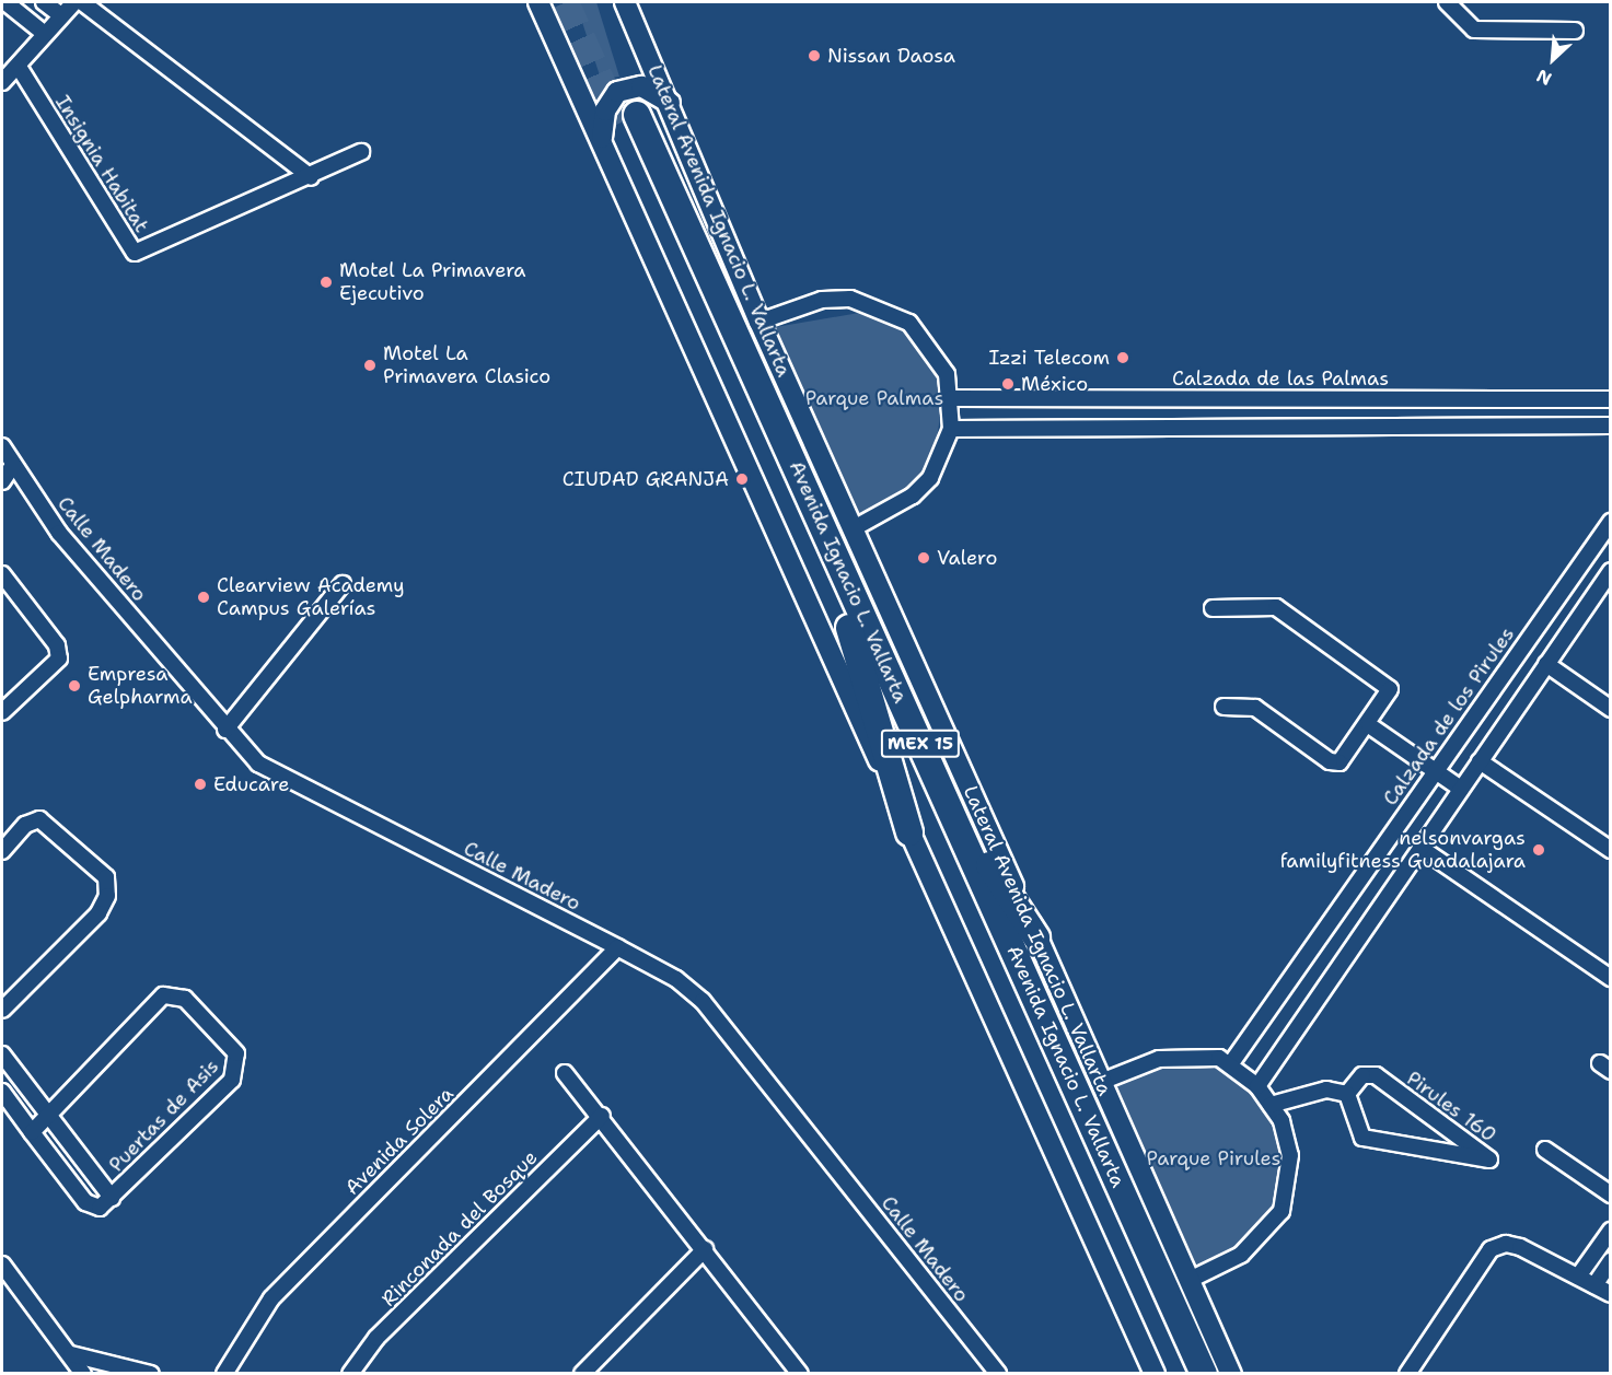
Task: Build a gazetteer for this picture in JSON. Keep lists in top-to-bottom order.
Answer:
{
  "streets": {
    "highway": ["Avenida Ignacio L. Vallarta", "MEX 15"],
    "street": [
      "Insignia Habitat",
      "Lateral Avenida Ignacio L. Vallarta",
      "Calzada de las Palmas",
      "Calle Madero",
      "Calzada de los Pirules",
      "Pirules 160",
      "Puertas de Asis",
      "Avenida Solera",
      "Rinconada del Bosque"
    ]
  },
  "crossings": [
    ["Calle Madero", "Avenida Solera"]
  ],
  "parks": ["Parque Palmas", "Parque Pirules"],
  "places": [
    "Nissan Daosa",
    "Motel La Primavera Ejecutivo",
    "Izzi Telecom",
    "Motel La Primavera Clasico",
    "México",
    "CIUDAD GRANJA",
    "Valero",
    "Clearview Academy Campus Galerías",
    "Empresa Gelpharma",
    "Educare",
    "nelsonvargas familyfitness Guadalajara"
  ],
  "north": "bottom left"
}
